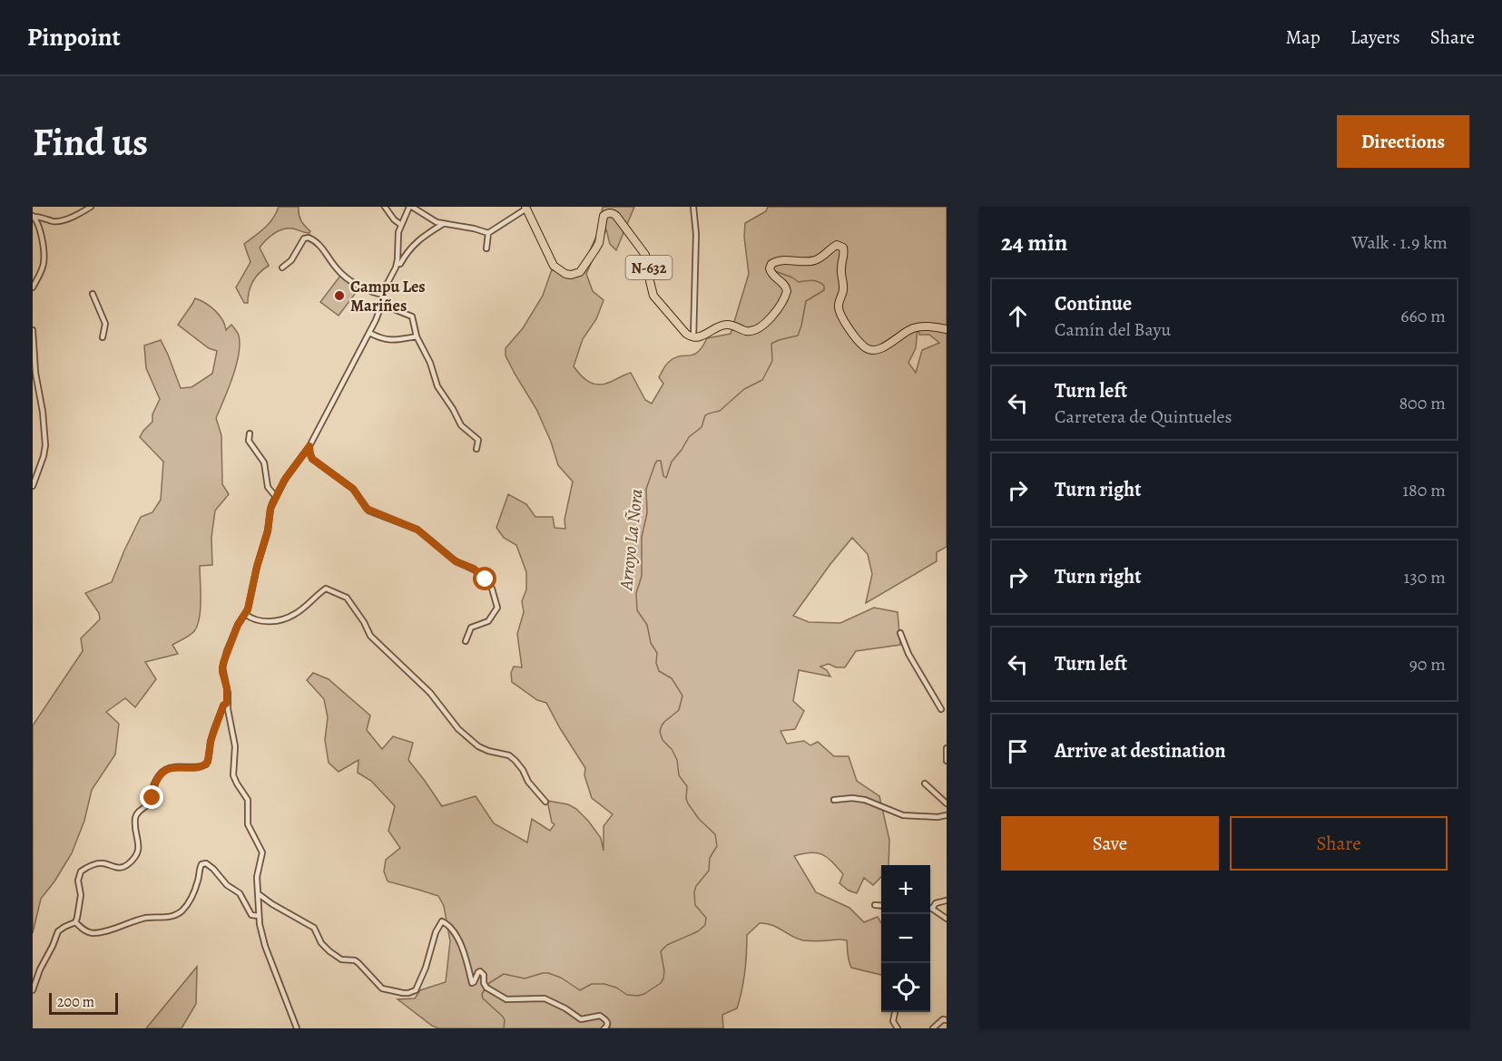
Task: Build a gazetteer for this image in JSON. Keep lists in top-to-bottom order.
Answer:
{
  "streets": {
    "highway": ["N-632"]
  },
  "water": ["Arroyo La Ñora"],
  "places": ["Campu Les Mariñes"],
  "scale_bar": "200 m",
  "page": {
    "header": "Pinpoint",
    "nav": ["Map", "Layers", "Share"],
    "buttons": [
      "Directions",
      ["Save", "Share"]
    ],
    "title": "Find us",
    "heading": ["24 min", "Walk · 1.9 km"],
    "list": [
      ["Continue", "Camín del Bayu", "660 m"],
      ["Turn left", "Carretera de Quintueles", "800 m"],
      ["Turn right", "180 m"],
      ["Turn right", "130 m"],
      ["Turn left", "90 m"],
      "Arrive at destination"
    ],
    "map_buttons": ["+", "−"],
    "scale": "200 m"
  }
}
